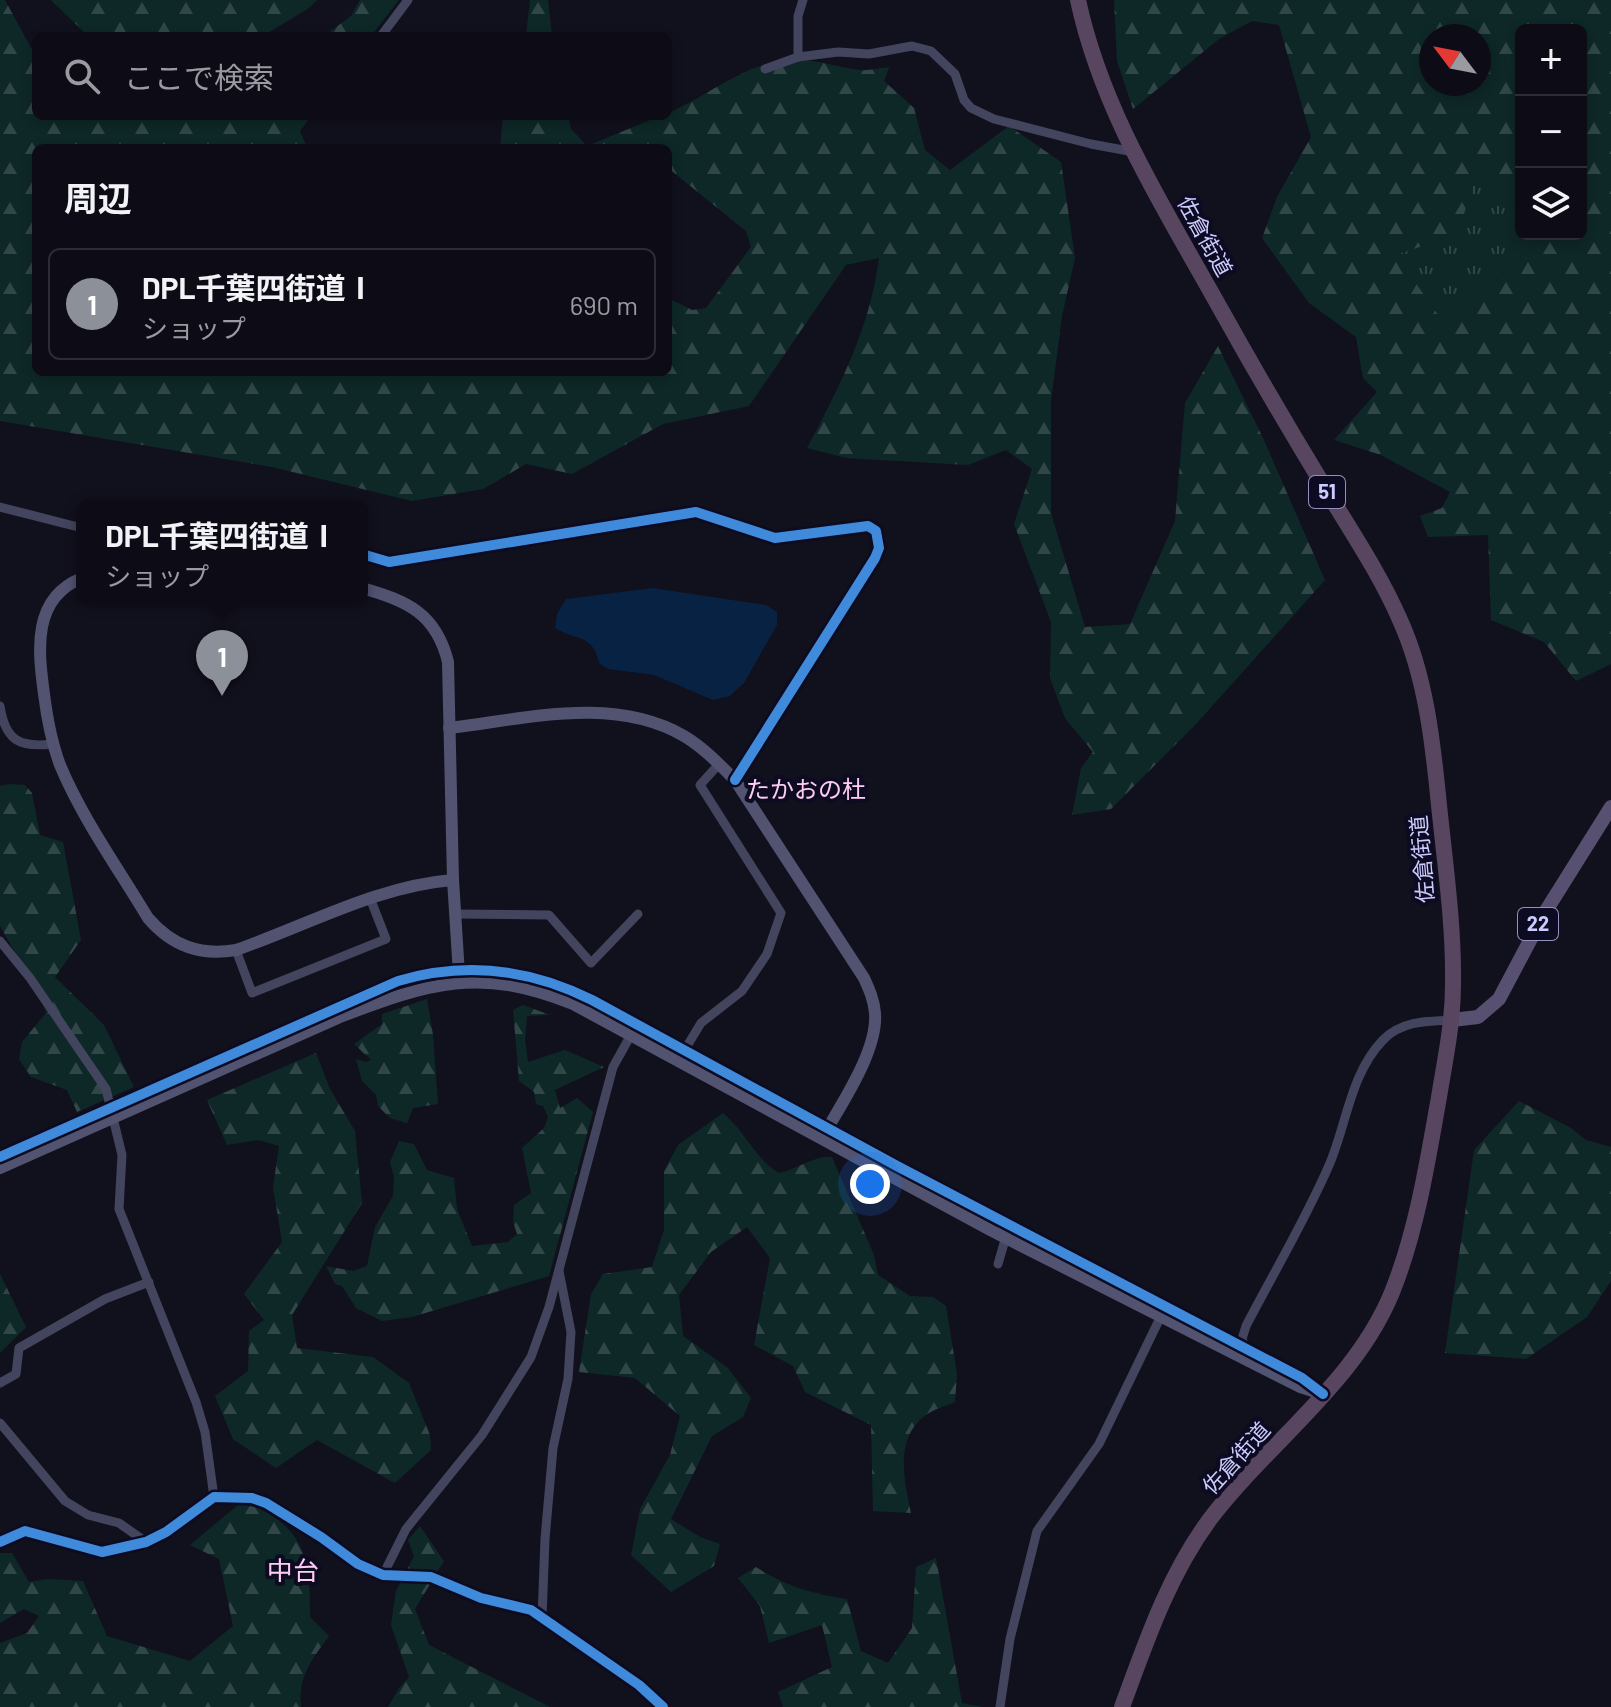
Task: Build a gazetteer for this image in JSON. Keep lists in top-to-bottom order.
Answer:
{
  "streets": {
    "highway": ["佐倉街道", "51"],
    "main road": ["22"]
  },
  "crossings": [
    ["佐倉街道", "22"]
  ],
  "districts": ["たかおの杜", "中台"],
  "north": "top left",
  "page": {
    "map_buttons": ["+", "−"],
    "search": "ここで検索",
    "heading": "周辺",
    "list": [
      {
        "mark": "1",
        "name": "DPL千葉四街道Ⅰ",
        "note": "ショップ",
        "value": "690 m"
      }
    ],
    "popup": ["DPL千葉四街道Ⅰ", "ショップ"],
    "pins": "1"
  }
}
